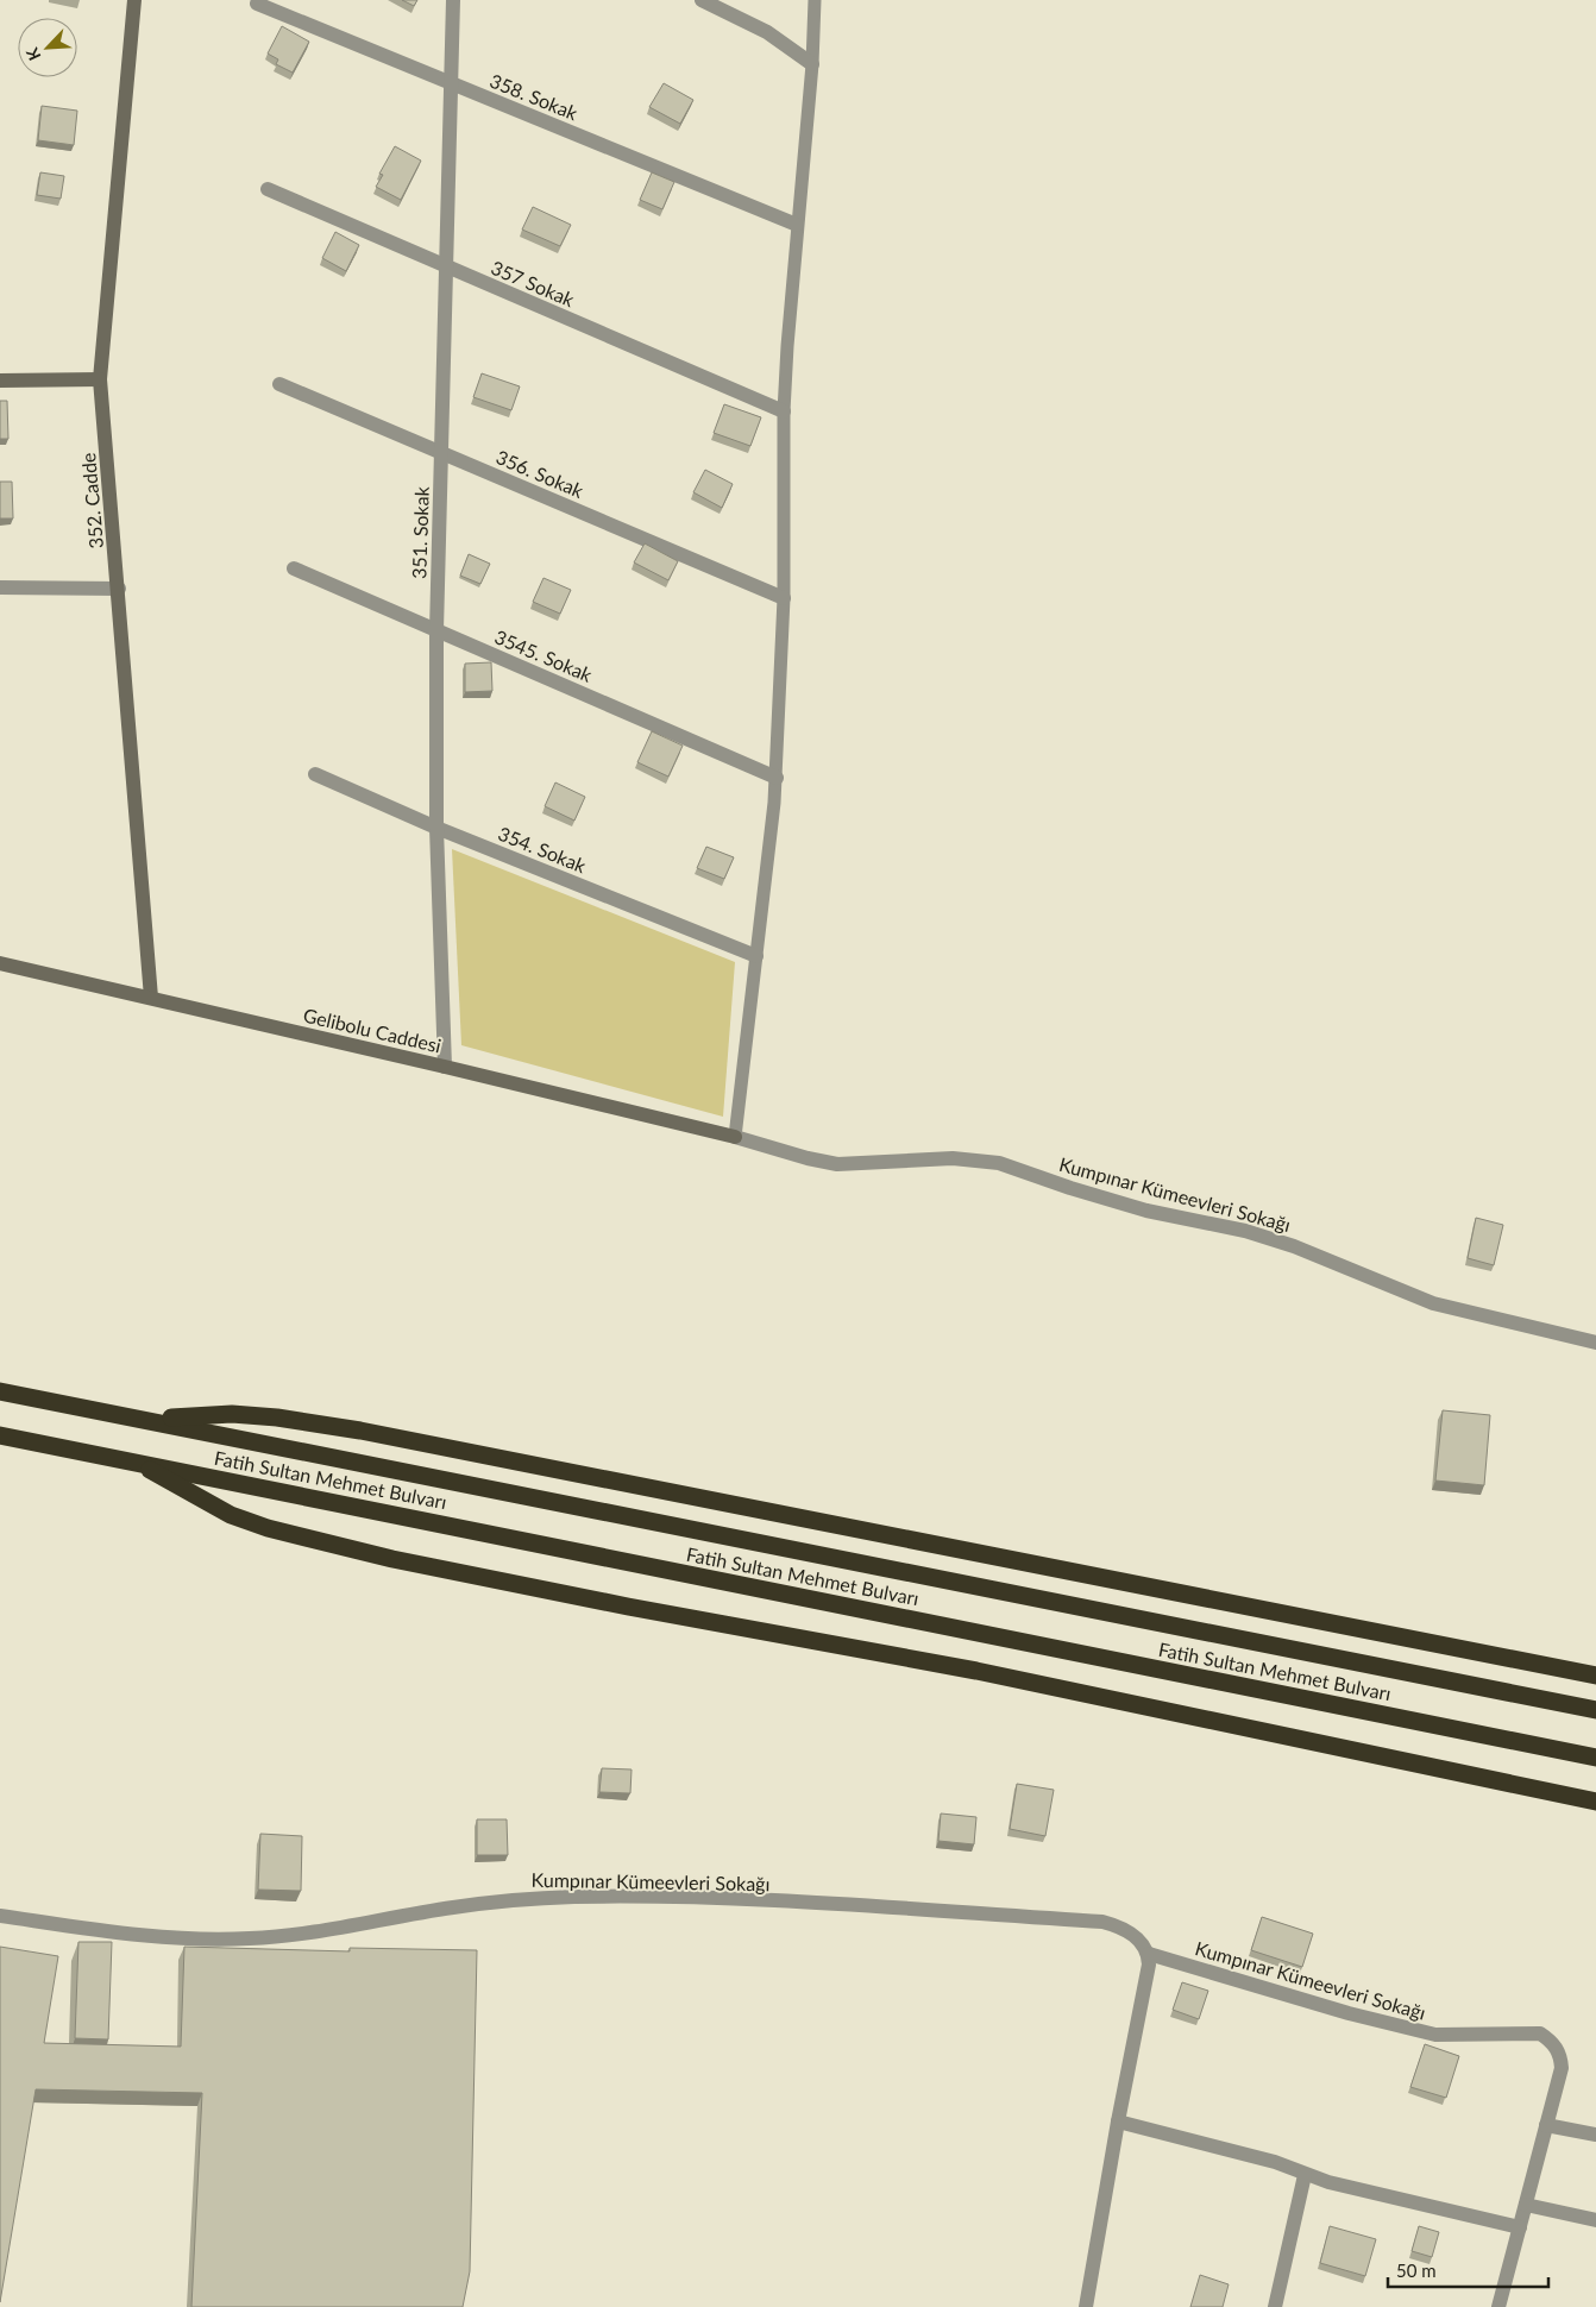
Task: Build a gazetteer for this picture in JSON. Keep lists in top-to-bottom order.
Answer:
{
  "streets": {
    "highway": ["Fatih Sultan Mehmet Bulvarı"],
    "street": [
      "358. Sokak",
      "357 Sokak",
      "356. Sokak",
      "352. Cadde",
      "351. Sokak",
      "3545. Sokak",
      "354. Sokak",
      "Gelibolu Caddesi",
      "Kumpınar Kümeevleri Sokağı"
    ]
  },
  "crossings": [
    ["358. Sokak", "351. Sokak"],
    ["357 Sokak", "351. Sokak"],
    ["356. Sokak", "351. Sokak"],
    ["352. Cadde", "Gelibolu Caddesi"],
    ["351. Sokak", "3545. Sokak"],
    ["351. Sokak", "354. Sokak"],
    ["351. Sokak", "Gelibolu Caddesi"],
    ["Gelibolu Caddesi", "Kumpınar Kümeevleri Sokağı"]
  ],
  "scale_bar": "50 m",
  "north": "bottom left"
}
